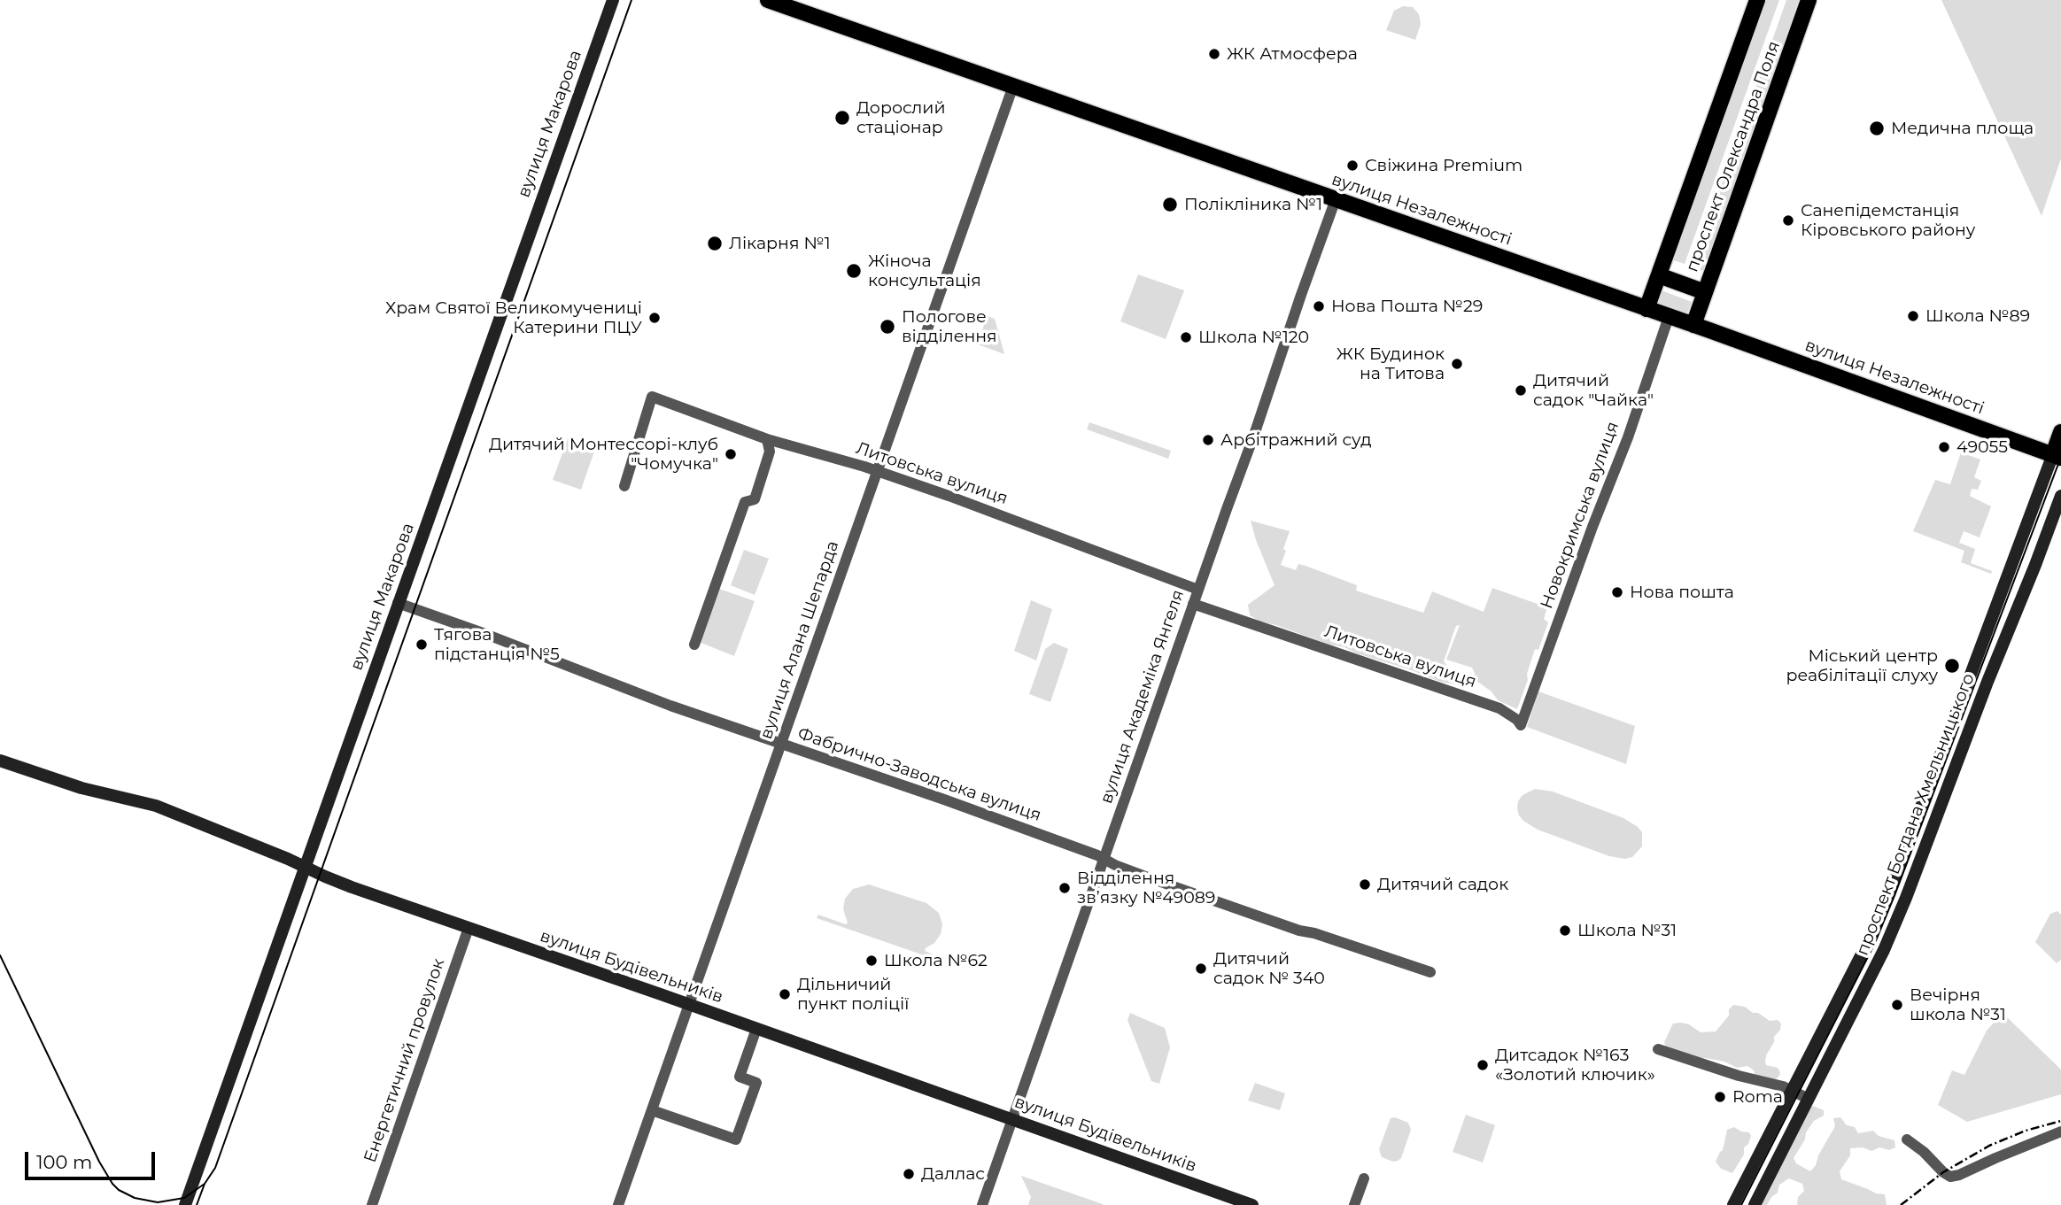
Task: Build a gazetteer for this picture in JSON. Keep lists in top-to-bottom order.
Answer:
{
  "streets": {
    "main road": [
      "вулиця Макарова",
      "проспект Олександра Поля",
      "вулиця Незалежності",
      "проспект Богдана Хмельницького",
      "вулиця Будівельників"
    ],
    "street": [
      "Литовська вулиця",
      "Новокримська вулиця",
      "вулиця Алана Шепарда",
      "вулиця Академіка Янгеля",
      "Фабрично-Заводська вулиця",
      "Енергетичний провулок"
    ]
  },
  "crossings": [
    ["вулиця Макарова", "Фабрично-Заводська вулиця"],
    ["вулиця Макарова", "вулиця Будівельників"],
    ["проспект Олександра Поля", "вулиця Незалежності"],
    ["вулиця Незалежності", "Новокримська вулиця"],
    ["вулиця Незалежності", "вулиця Алана Шепарда"],
    ["вулиця Незалежності", "вулиця Академіка Янгеля"],
    ["вулиця Незалежності", "проспект Богдана Хмельницького"],
    ["Литовська вулиця", "Новокримська вулиця"],
    ["Литовська вулиця", "вулиця Алана Шепарда"],
    ["Литовська вулиця", "вулиця Академіка Янгеля"],
    ["вулиця Алана Шепарда", "Фабрично-Заводська вулиця"],
    ["вулиця Алана Шепарда", "вулиця Будівельників"],
    ["вулиця Академіка Янгеля", "Фабрично-Заводська вулиця"],
    ["вулиця Академіка Янгеля", "вулиця Будівельників"],
    ["вулиця Будівельників", "Енергетичний провулок"]
  ],
  "places": [
    "ЖК Атмосфера",
    "Дорослий стаціонар",
    "Медична площа",
    "Свіжина Premium",
    "Полікліника №1",
    "Санепідемстанція Кіровського району",
    "Лікарня №1",
    "Жіноча консультація",
    "Нова Пошта №29",
    "Школа №89",
    "Храм Святої Великомучениці Катерини ПЦУ",
    "Пологове відділення",
    "Школа №120",
    "ЖК Будинок на Титова",
    "Дитячий садок \"Чайка\"",
    "Арбітражний суд",
    "49055",
    "Дитячий Монтессорі-клуб \"Чомучка\"",
    "Нова пошта",
    "Тягова пiдстанцiя №5",
    "Міський центр реабілітації слуху",
    "Дитячий садок",
    "Відділення зв’язку №49089",
    "Школа №31",
    "Школа №62",
    "Дитячий садок № 340",
    "Дільничий пункт поліції",
    "Вечірня школа №31",
    "Дитсадок №163 «Золотий ключик»",
    "Roma",
    "Даллас"
  ],
  "scale_bar": "100 m"
}
